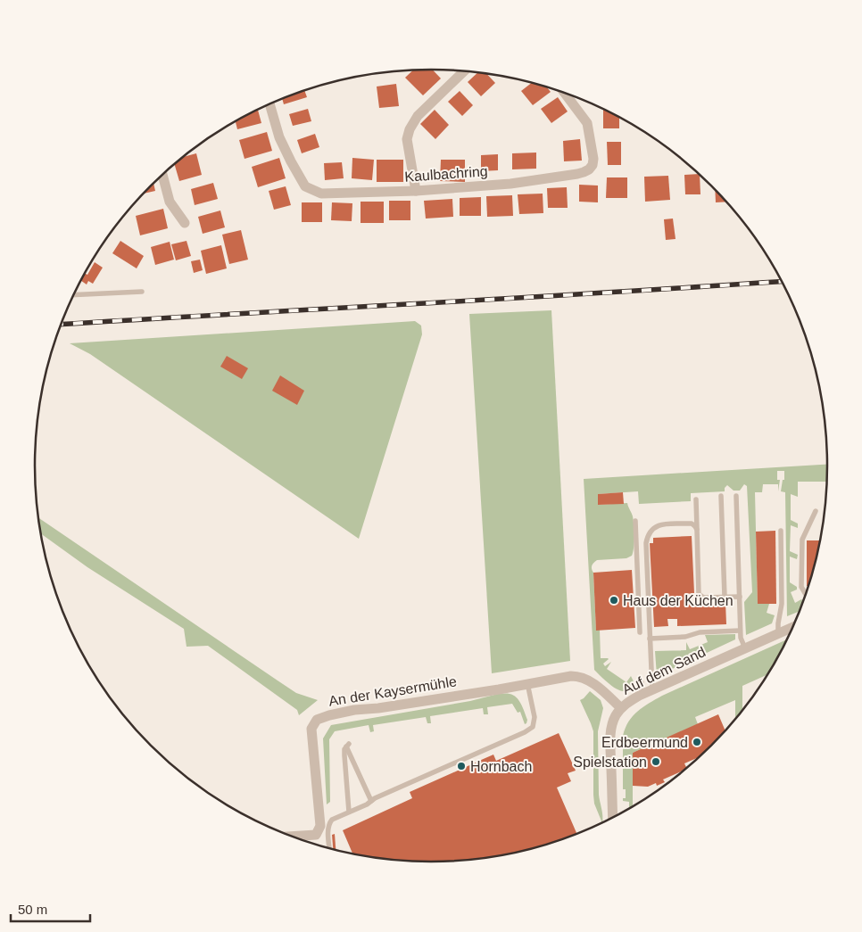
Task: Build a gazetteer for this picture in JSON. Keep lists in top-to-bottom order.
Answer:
{
  "streets": {
    "street": ["Kaulbachring", "Auf dem Sand", "An der Kaysermühle"]
  },
  "crossings": [
    ["Auf dem Sand", "An der Kaysermühle"]
  ],
  "places": [
    "Haus der Küchen",
    "Erdbeermund",
    "Spielstation",
    "Hornbach"
  ],
  "scale_bar": "50 m"
}
